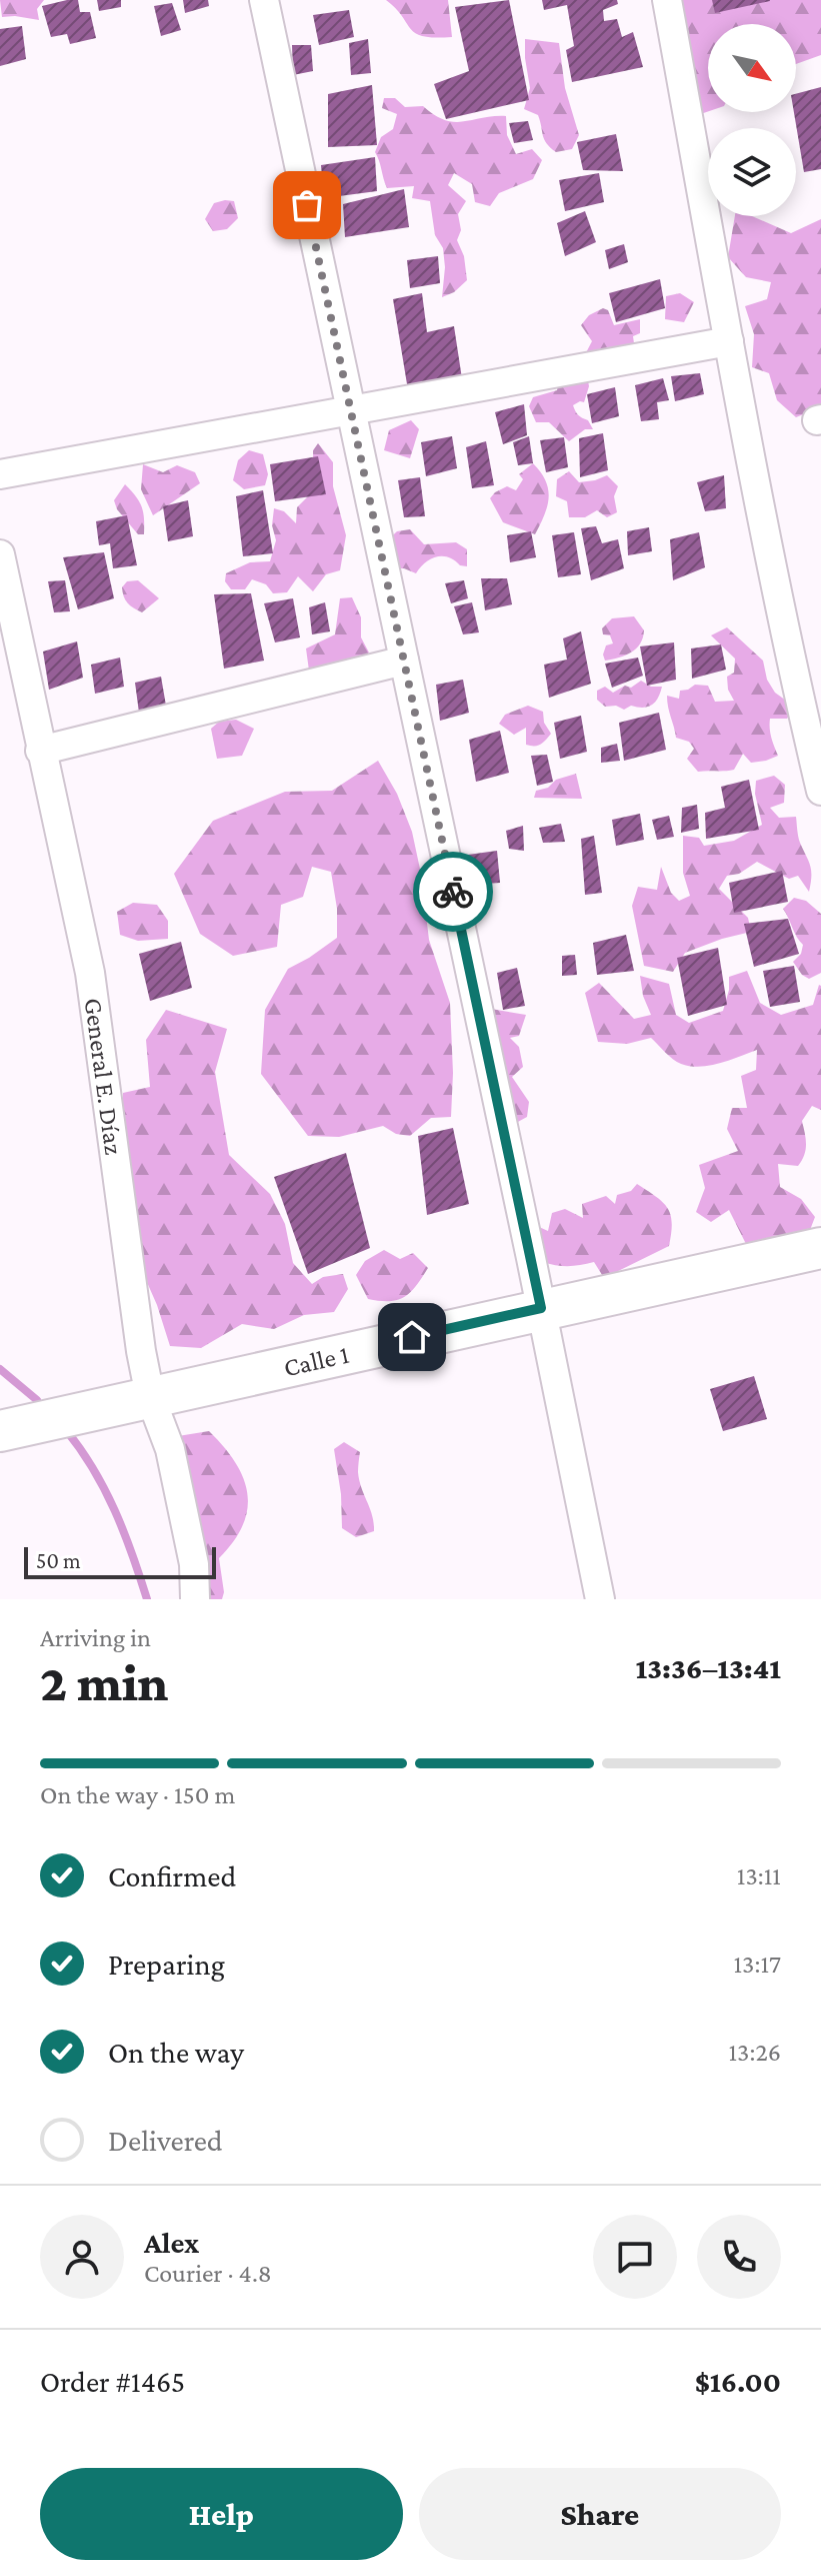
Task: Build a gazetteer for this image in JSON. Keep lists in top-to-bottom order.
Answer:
{
  "streets": {
    "street": ["General E. Díaz", "Calle 1"]
  },
  "crossings": [
    ["General E. Díaz", "Calle 1"]
  ],
  "scale_bar": "50 m",
  "north": "bottom right",
  "page": {
    "scale": "50 m",
    "heading": ["2 min", "Arriving in", "13:36–13:41"],
    "panel": [
      "Alex",
      "Courier · 4.8",
      "Order #1465",
      "$16.00"
    ],
    "bar": "On the way · 150 m",
    "list": [
      ["Confirmed", "13:11"],
      ["Preparing", "13:17"],
      ["On the way", "13:26"],
      "Delivered"
    ],
    "buttons": ["Help", "Share"]
  }
}
